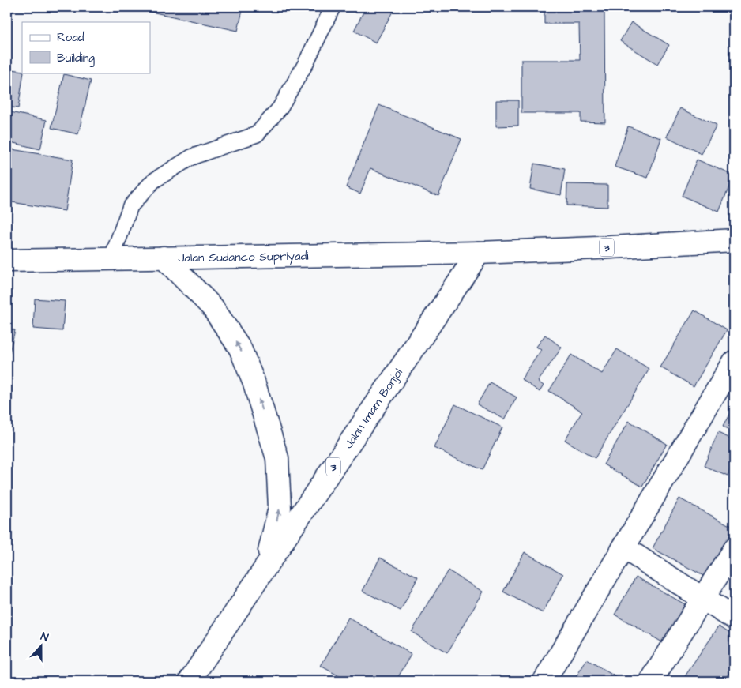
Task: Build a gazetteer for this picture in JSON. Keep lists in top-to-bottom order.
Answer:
{
  "streets": {
    "main road": ["3", "Jalan Sudanco Supriyadi", "Jalan Imam Bonjol"]
  },
  "crossings": [
    ["3", "Jalan Sudanco Supriyadi"],
    ["3", "Jalan Imam Bonjol"],
    ["Jalan Sudanco Supriyadi", "Jalan Imam Bonjol"]
  ],
  "legend": ["Road", "Building"],
  "north": "top"
}
